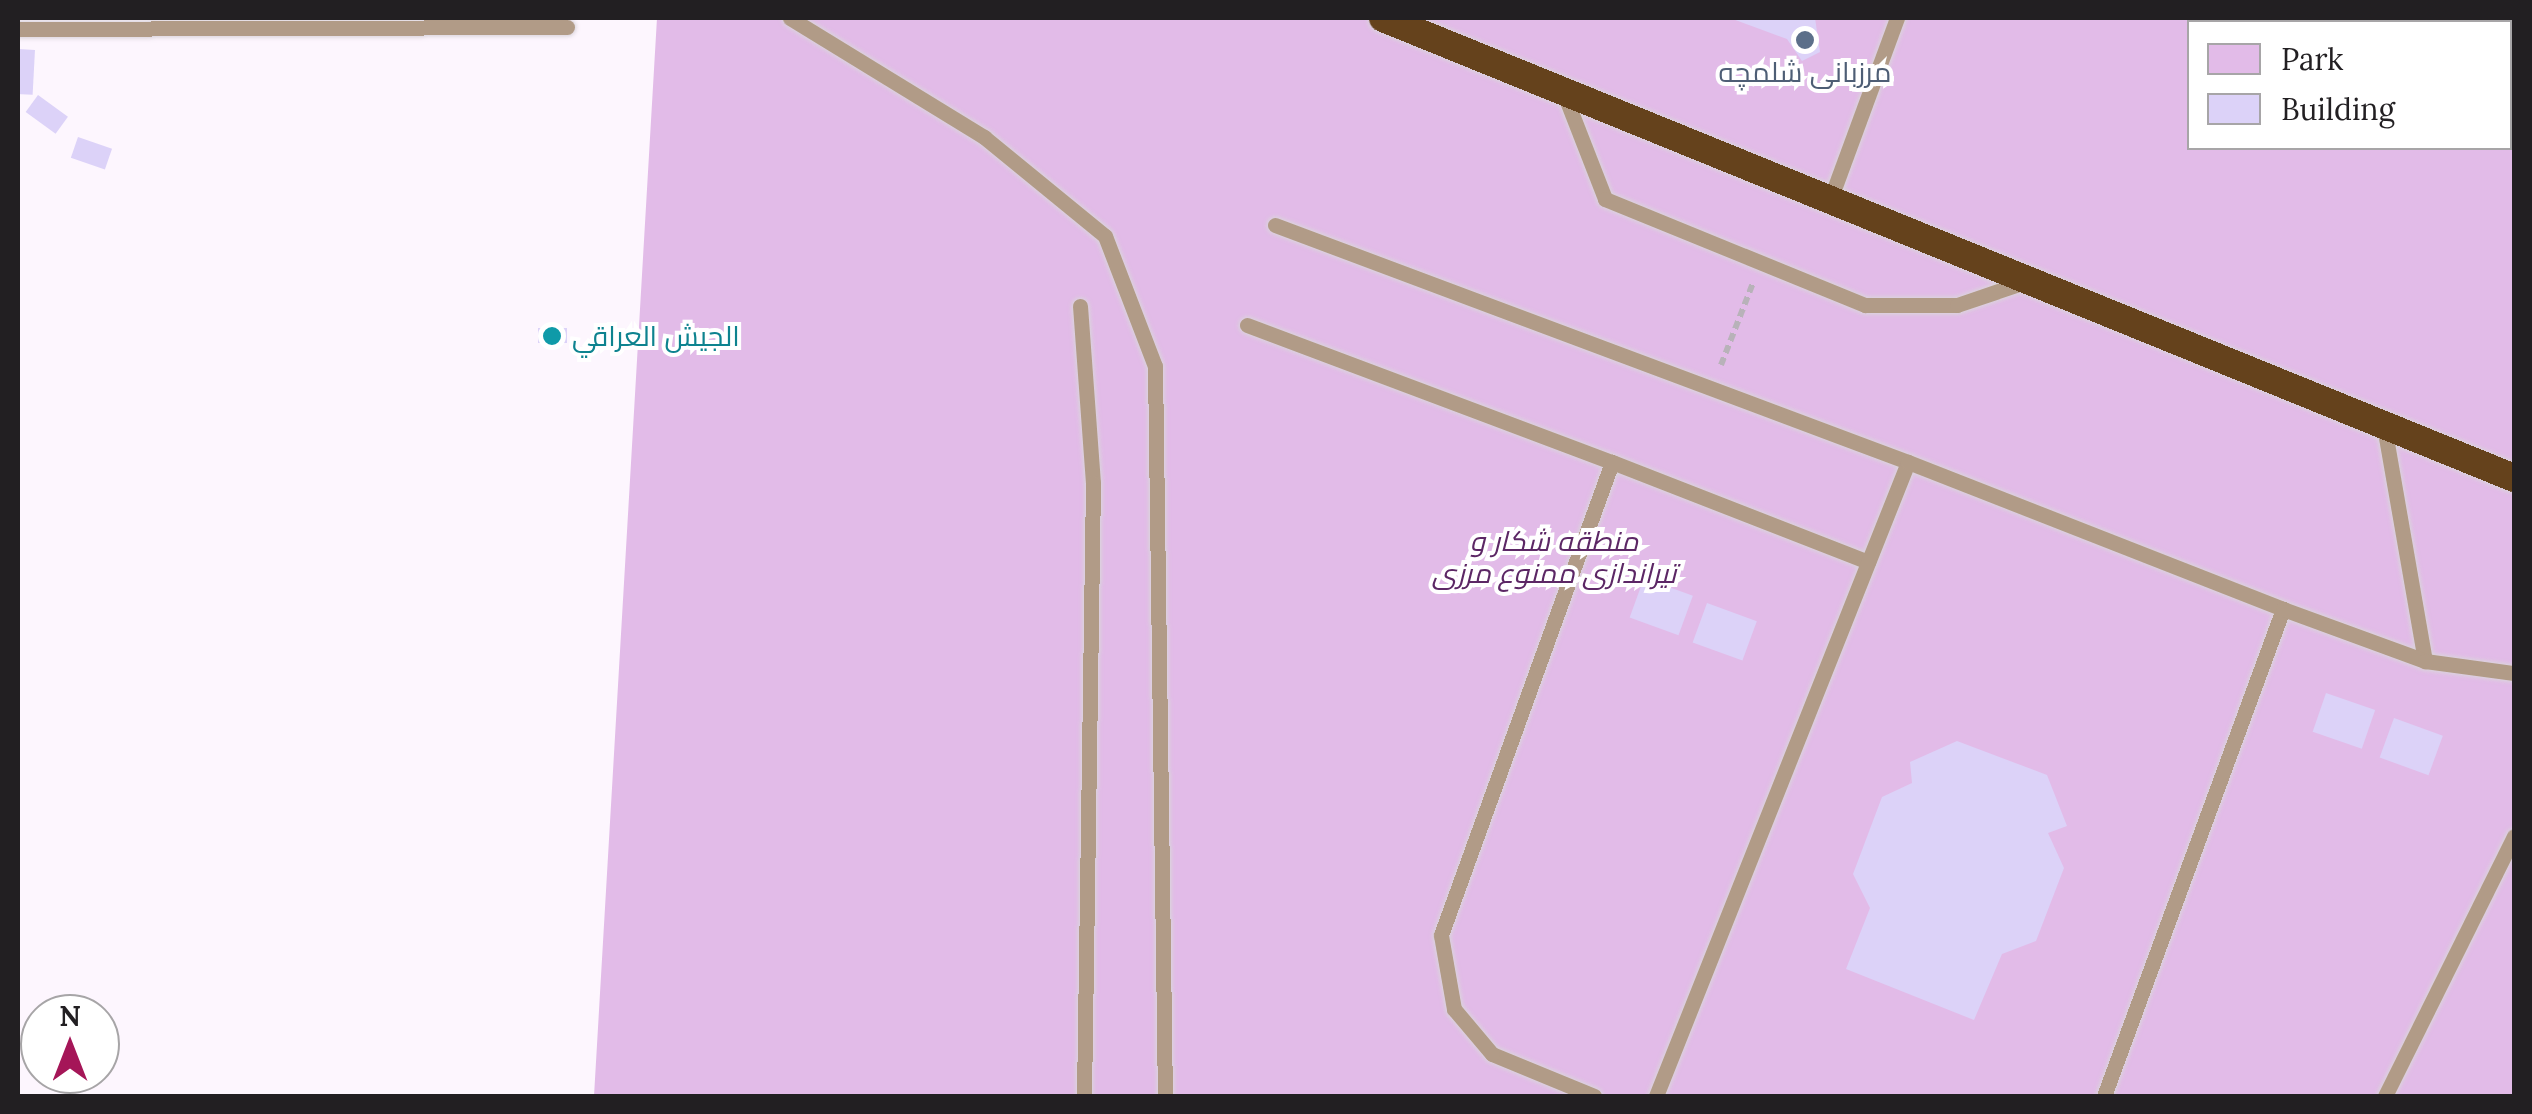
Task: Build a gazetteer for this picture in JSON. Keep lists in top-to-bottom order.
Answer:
{
  "parks": ["منطقه شکار و تیراندازی ممنوع مرزی"],
  "places": ["مرزبانی شلمچه", "الجيش العراقي"],
  "legend": ["Park", "Building"],
  "north": "top"
}
